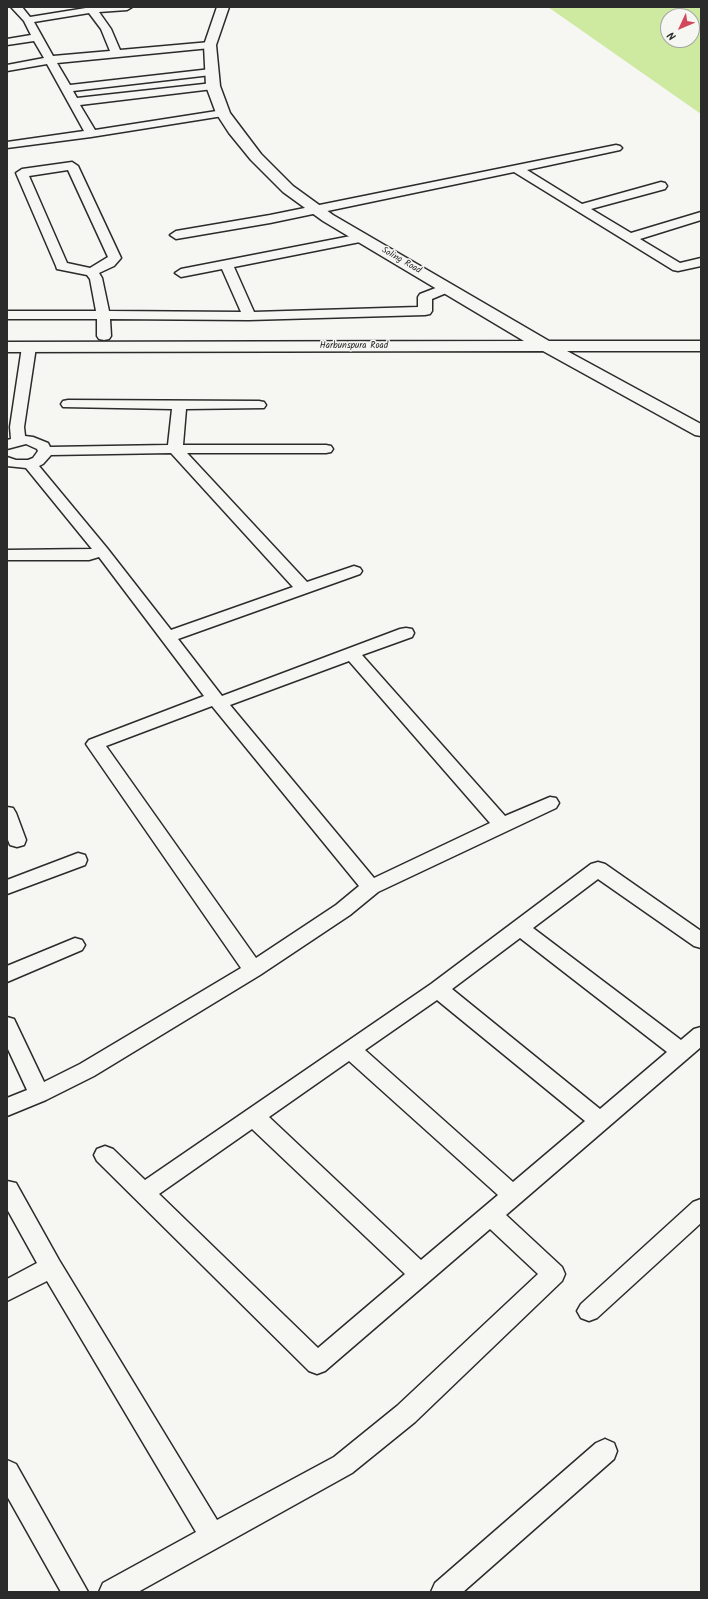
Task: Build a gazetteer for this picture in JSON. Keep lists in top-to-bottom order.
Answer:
{
  "streets": {
    "main road": ["Soling Road", "Harbunspura Road"]
  },
  "crossings": [
    ["Soling Road", "Harbunspura Road"]
  ],
  "north": "bottom left"
}
